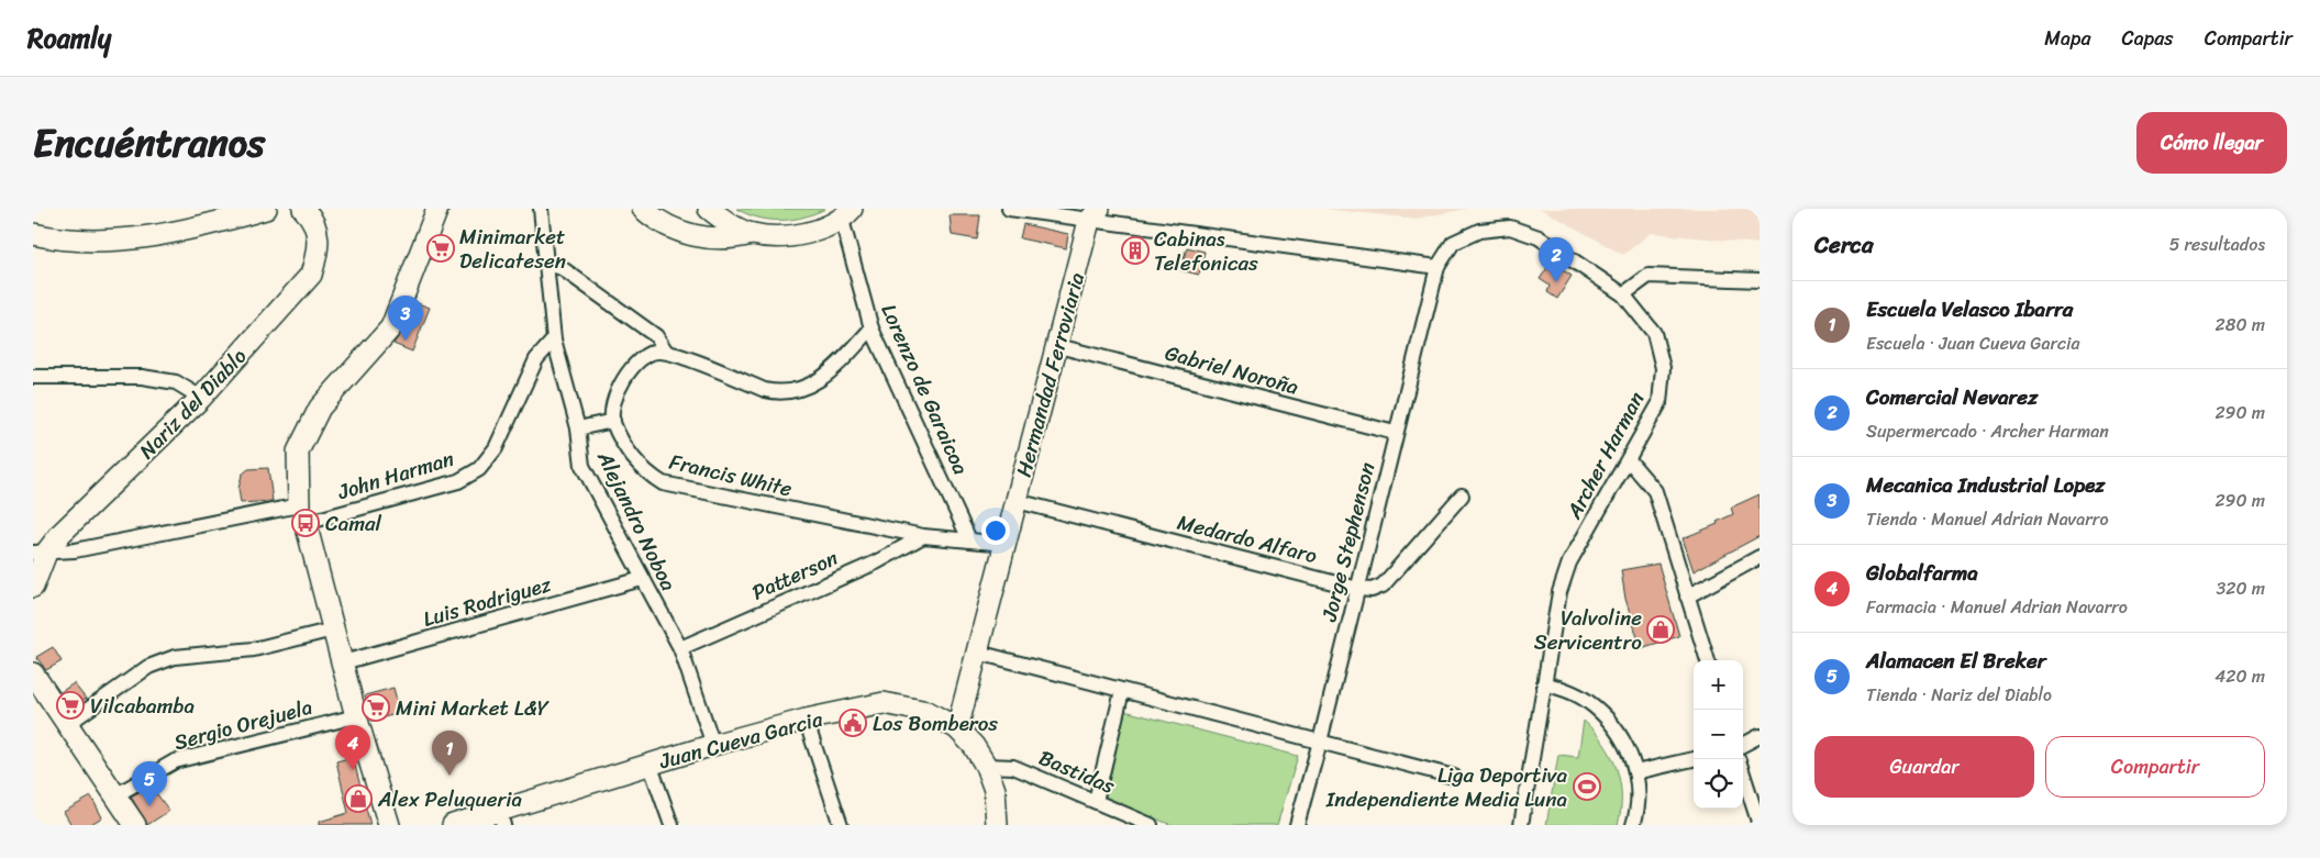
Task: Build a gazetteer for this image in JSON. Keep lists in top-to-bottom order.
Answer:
{
  "streets": {
    "street": [
      "Gabriel Noroña",
      "Hermandad Ferroviaria",
      "Lorenzo de Garaicoa",
      "Nariz del Diablo",
      "Archer Harman",
      "John Harman",
      "Francis White",
      "Alejandro Noboa",
      "Medardo Alfaro",
      "Jorge Stephenson",
      "Patterson",
      "Luis Rodriguez",
      "Sergio Orejuela",
      "Juan Cueva Garcia",
      "Bastidas"
    ]
  },
  "crossings": [
    ["Gabriel Noroña", "Hermandad Ferroviaria"],
    ["Gabriel Noroña", "Jorge Stephenson"],
    ["Hermandad Ferroviaria", "Francis White"],
    ["Hermandad Ferroviaria", "Medardo Alfaro"],
    ["Hermandad Ferroviaria", "Juan Cueva Garcia"],
    ["Lorenzo de Garaicoa", "Francis White"],
    ["Nariz del Diablo", "John Harman"],
    ["Archer Harman", "Jorge Stephenson"],
    ["John Harman", "Alejandro Noboa"],
    ["Francis White", "Patterson"],
    ["Alejandro Noboa", "Patterson"],
    ["Alejandro Noboa", "Luis Rodriguez"],
    ["Alejandro Noboa", "Juan Cueva Garcia"],
    ["Medardo Alfaro", "Jorge Stephenson"],
    ["Juan Cueva Garcia", "Bastidas"]
  ],
  "places": {
    "supermarket": ["Minimarket Delicatesen", "Vilcabamba", "Mini Market L&Y"],
    "building": ["Cabinas Telefonicas"],
    "bus stop": ["Camal"],
    "shop": ["Valvoline Servicentro", "Alex Peluqueria"],
    "public building": ["Los Bomberos"],
    "sports": ["Liga Deportiva Independiente Media Luna"]
  },
  "page": {
    "header": "Roamly",
    "nav": ["Mapa", "Capas", "Compartir"],
    "title": "Encuéntranos",
    "buttons": [
      "Cómo llegar",
      ["Guardar", "Compartir"]
    ],
    "heading": ["Cerca", "5 resultados"],
    "pins": [
      "2",
      "3",
      "4",
      "1",
      "5"
    ],
    "list": [
      {
        "mark": "1",
        "name": "Escuela Velasco Ibarra",
        "note": "Escuela · Juan Cueva Garcia",
        "value": "280 m"
      },
      {
        "mark": "2",
        "name": "Comercial Nevarez",
        "note": "Supermercado · Archer Harman",
        "value": "290 m"
      },
      {
        "mark": "3",
        "name": "Mecanica Industrial Lopez",
        "note": "Tienda · Manuel Adrian Navarro",
        "value": "290 m"
      },
      {
        "mark": "4",
        "name": "Globalfarma",
        "note": "Farmacia · Manuel Adrian Navarro",
        "value": "320 m"
      },
      {
        "mark": "5",
        "name": "Alamacen El Breker",
        "note": "Tienda · Nariz del Diablo",
        "value": "420 m"
      }
    ],
    "map_buttons": ["+", "−"]
  }
}
